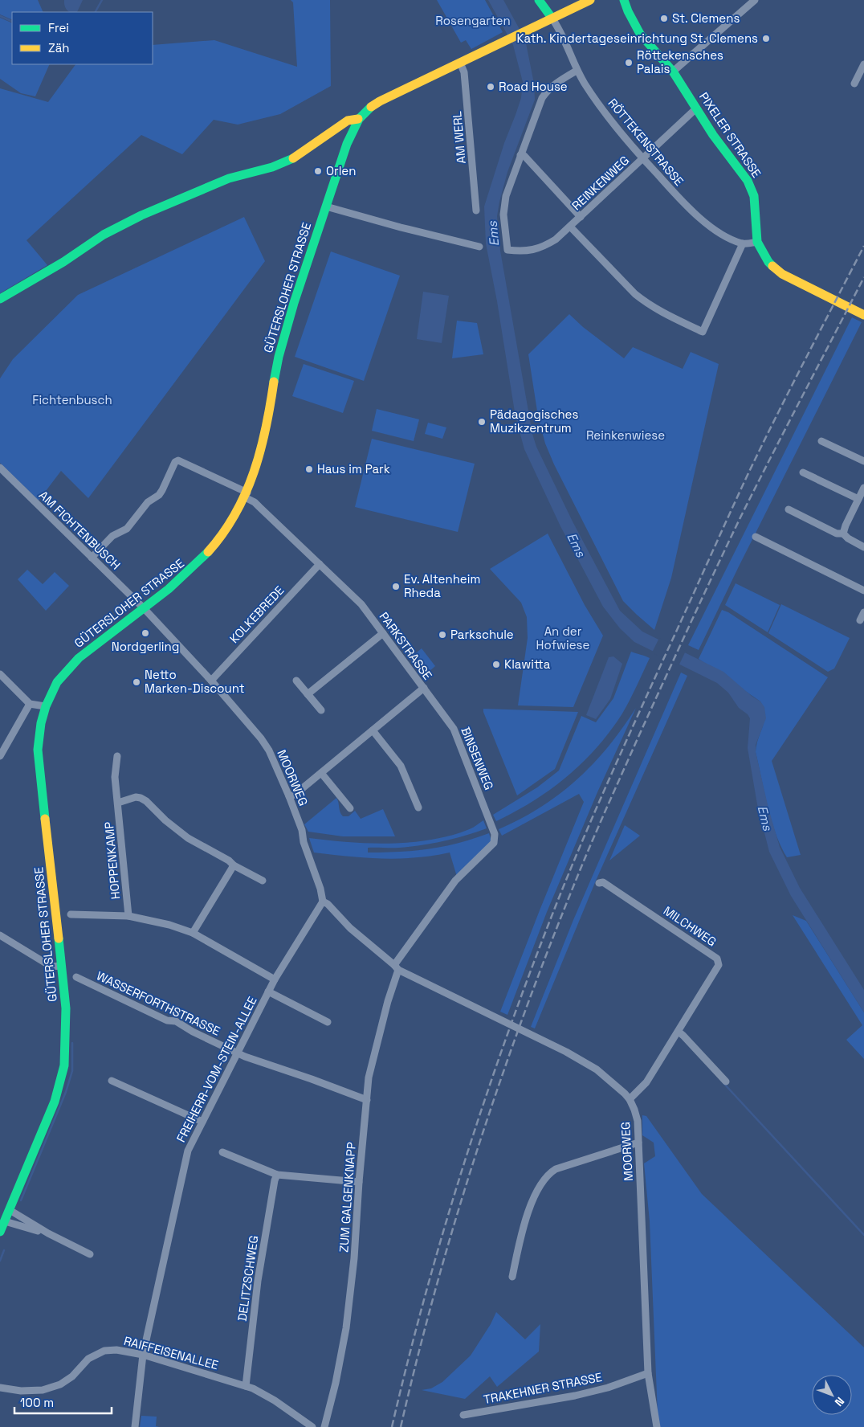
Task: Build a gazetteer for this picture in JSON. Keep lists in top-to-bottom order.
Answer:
{
  "streets": {
    "main road": ["PIXELER STRASSE", "GÜTERSLOHER STRASSE"],
    "street": [
      "AM WERL",
      "RÖTTEKENSTRASSE",
      "REINKENWEG",
      "AM FICHTENBUSCH",
      "KOLKEBREDE",
      "PARKSTRASSE",
      "BINSENWEG",
      "MOORWEG",
      "HOPPENKAMP",
      "MILCHWEG",
      "WASSERFORTHSTRASSE",
      "FREIHERR-VOM-STEIN-ALLEE",
      "ZUM GALGENKNAPP",
      "DELITZSCHWEG",
      "RAIFFEISENALLEE",
      "TRAKEHNER STRASSE"
    ]
  },
  "crossings": [
    ["PIXELER STRASSE", "REINKENWEG"],
    ["AM WERL", "GÜTERSLOHER STRASSE"],
    ["RÖTTEKENSTRASSE", "REINKENWEG"],
    ["RÖTTEKENSTRASSE", "GÜTERSLOHER STRASSE"],
    ["GÜTERSLOHER STRASSE", "AM FICHTENBUSCH"],
    ["GÜTERSLOHER STRASSE", "PARKSTRASSE"],
    ["GÜTERSLOHER STRASSE", "MOORWEG"],
    ["AM FICHTENBUSCH", "PARKSTRASSE"],
    ["AM FICHTENBUSCH", "MOORWEG"],
    ["KOLKEBREDE", "PARKSTRASSE"],
    ["KOLKEBREDE", "MOORWEG"],
    ["PARKSTRASSE", "BINSENWEG"],
    ["PARKSTRASSE", "MOORWEG"],
    ["BINSENWEG", "MOORWEG"],
    ["BINSENWEG", "ZUM GALGENKNAPP"],
    ["MOORWEG", "MILCHWEG"],
    ["MOORWEG", "FREIHERR-VOM-STEIN-ALLEE"],
    ["MOORWEG", "ZUM GALGENKNAPP"],
    ["MOORWEG", "TRAKEHNER STRASSE"],
    ["WASSERFORTHSTRASSE", "FREIHERR-VOM-STEIN-ALLEE"],
    ["WASSERFORTHSTRASSE", "ZUM GALGENKNAPP"],
    ["FREIHERR-VOM-STEIN-ALLEE", "RAIFFEISENALLEE"],
    ["DELITZSCHWEG", "RAIFFEISENALLEE"]
  ],
  "water": ["Ems"],
  "parks": [
    "Rosengarten",
    "Fichtenbusch",
    "Reinkenwiese",
    "An der Hofwiese"
  ],
  "places": [
    "St. Clemens",
    "Kath. Kindertageseinrichtung St. Clemens",
    "Röttekensches Palais",
    "Road House",
    "Orlen",
    "Pädagogisches Muzikzentrum",
    "Haus im Park",
    "Ev. Altenheim Rheda",
    "Nordgerling",
    "Parkschule",
    "Klawitta",
    "Netto Marken-Discount"
  ],
  "legend": ["Frei", "Zäh"],
  "scale_bar": "100 m",
  "north": "bottom right"
}
